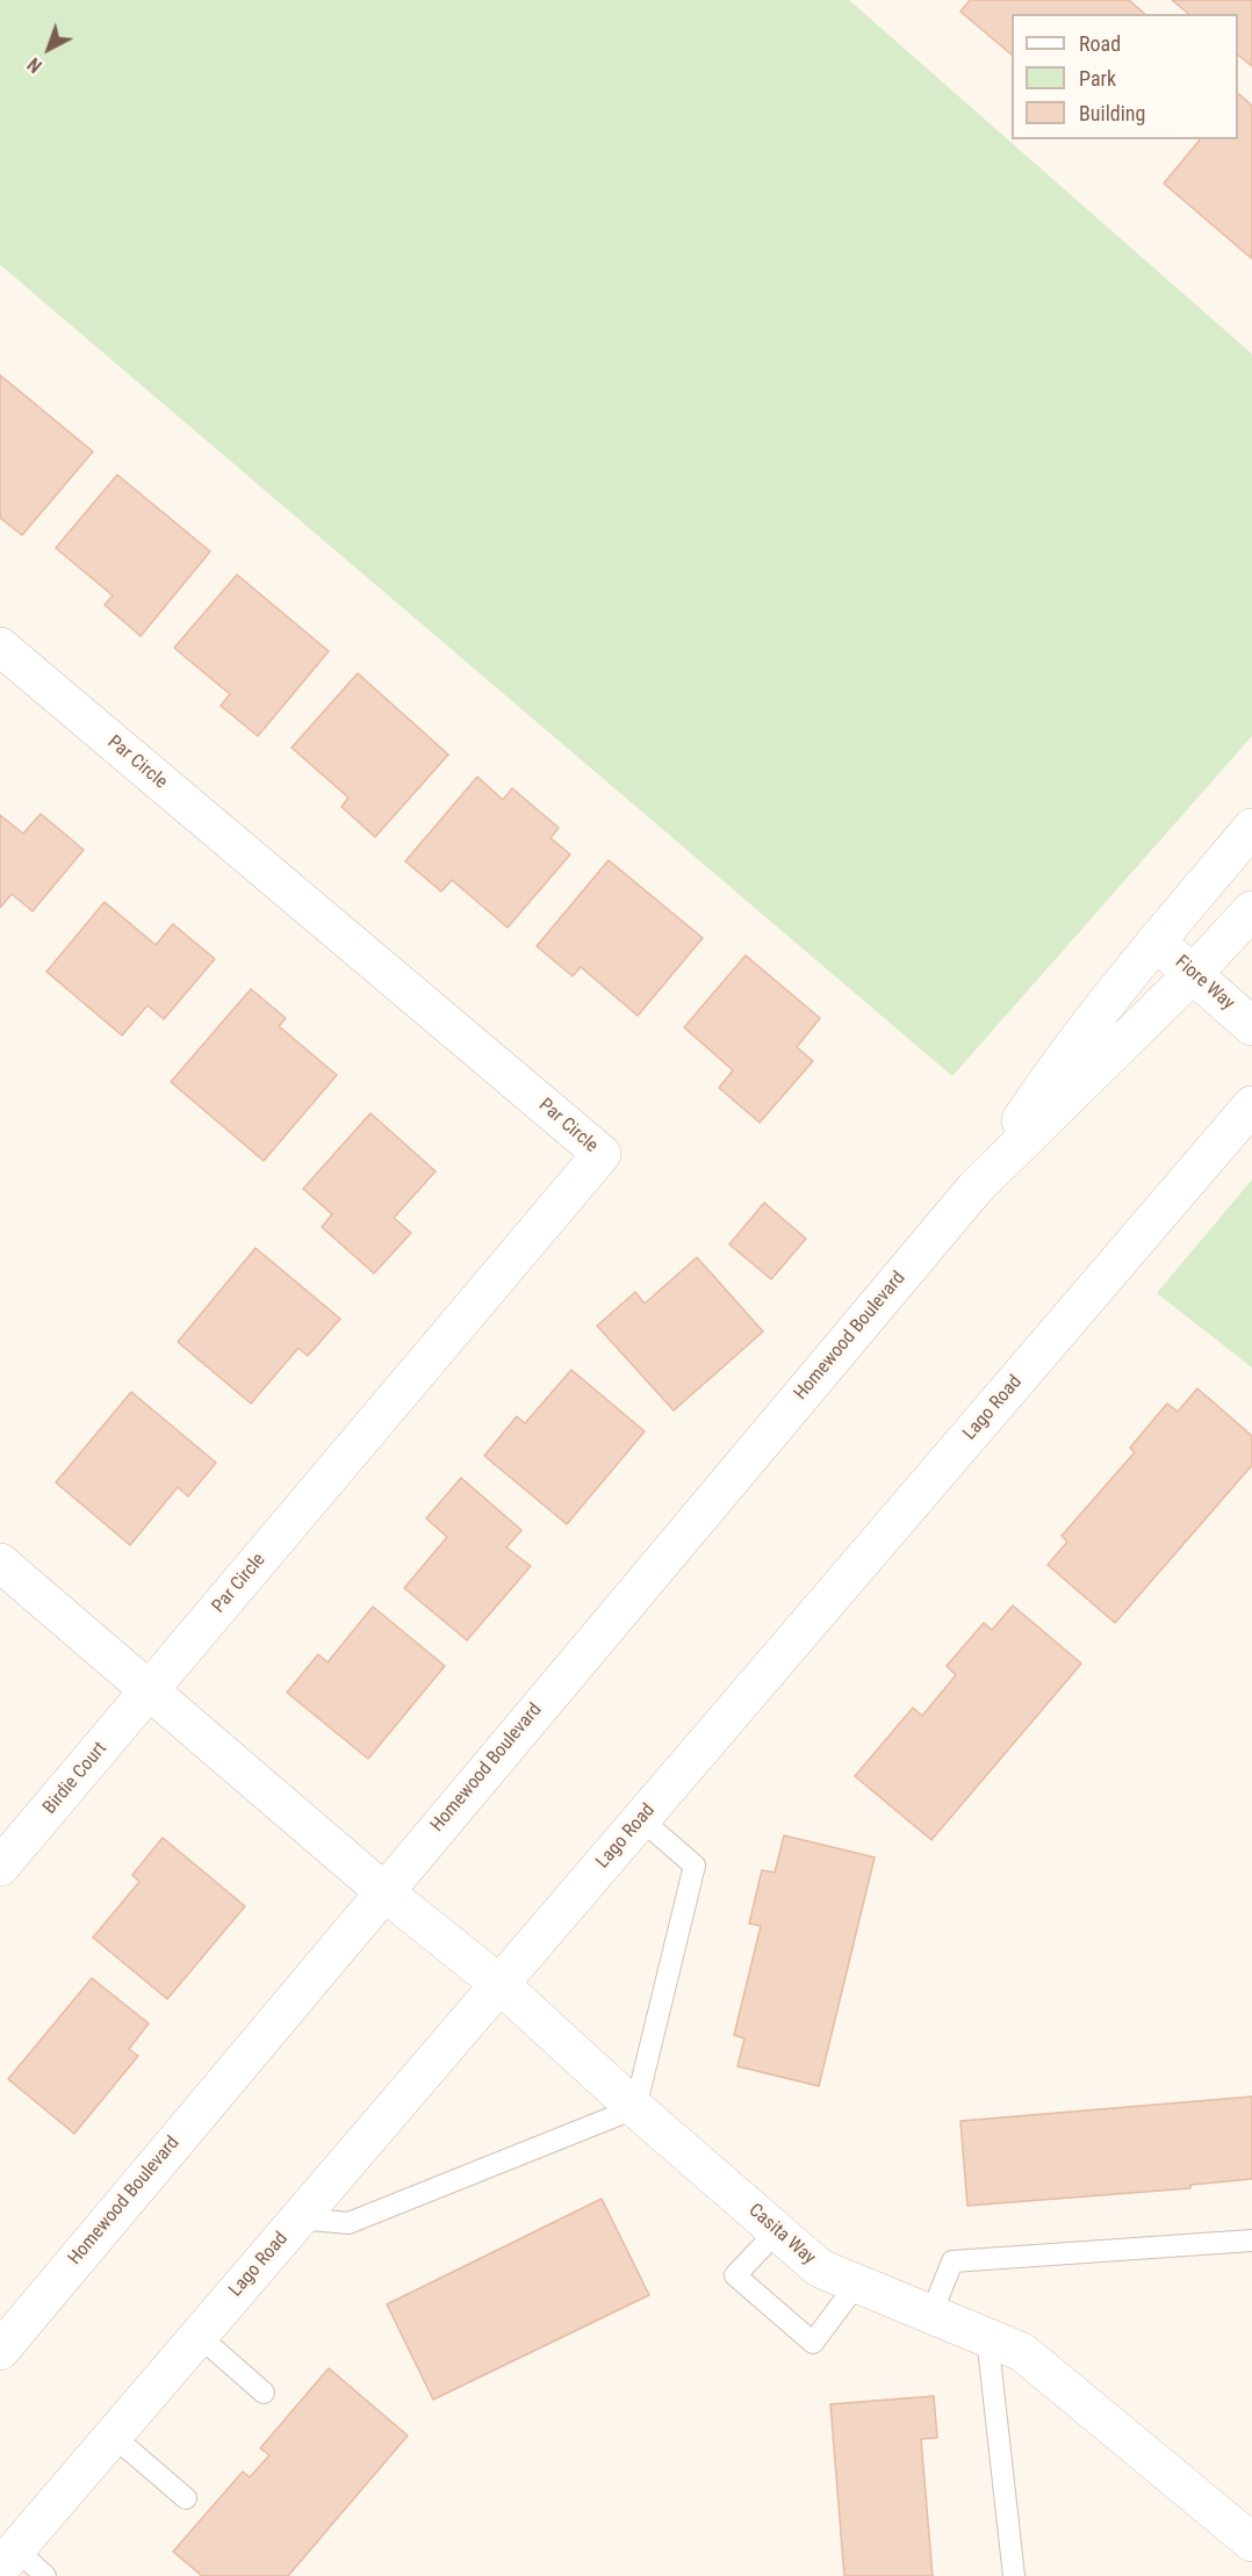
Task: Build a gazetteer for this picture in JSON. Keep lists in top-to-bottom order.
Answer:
{
  "streets": {
    "street": [
      "Par Circle",
      "Fiore Way",
      "Homewood Boulevard",
      "Lago Road",
      "Birdie Court",
      "Casita Way"
    ]
  },
  "crossings": [
    ["Par Circle", "Birdie Court"],
    ["Fiore Way", "Homewood Boulevard"],
    ["Homewood Boulevard", "Casita Way"],
    ["Lago Road", "Casita Way"]
  ],
  "legend": ["Road", "Park", "Building"],
  "north": "bottom left"
}
